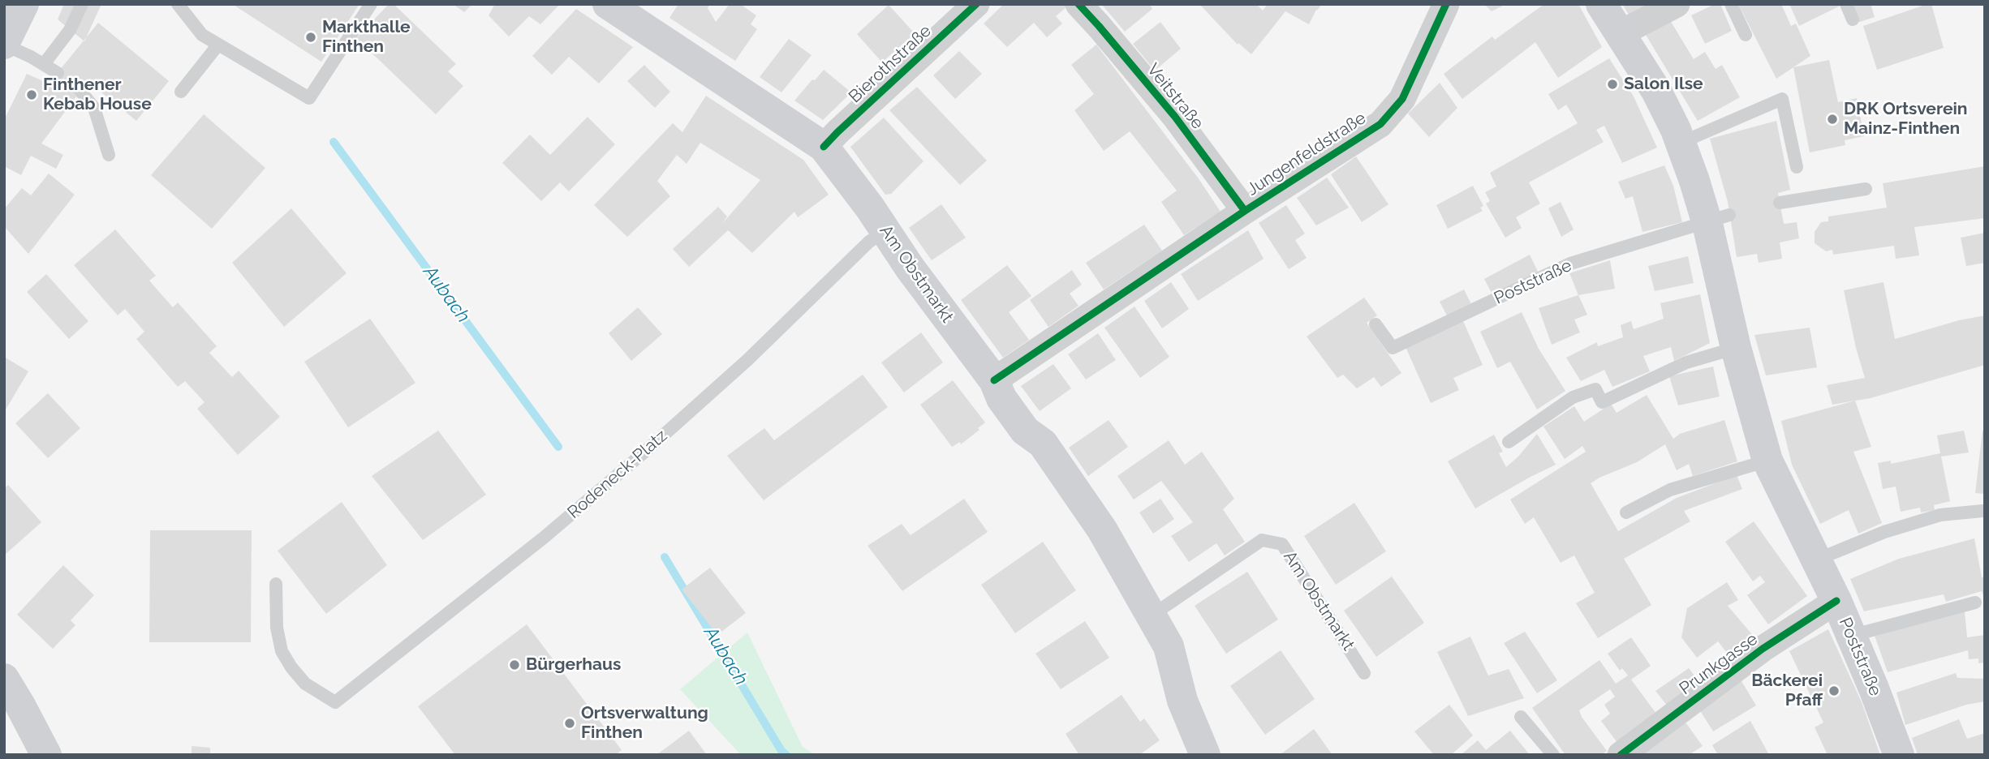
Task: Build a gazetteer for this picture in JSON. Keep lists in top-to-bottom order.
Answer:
{
  "streets": {
    "main road": ["Am Obstmarkt", "Poststraße"],
    "street": [
      "Bierothstraße",
      "Veitstraße",
      "Jungenfeldstraße",
      "Prunkgasse"
    ],
    "lane": ["Rodeneck-Platz"]
  },
  "crossings": [
    ["Bierothstraße", "Am Obstmarkt"],
    ["Veitstraße", "Jungenfeldstraße"],
    ["Jungenfeldstraße", "Am Obstmarkt"],
    ["Am Obstmarkt", "Rodeneck-Platz"],
    ["Poststraße", "Prunkgasse"]
  ],
  "water": ["Aubach"],
  "places": [
    "Markthalle Finthen",
    "Salon Ilse",
    "Finthener Kebab House",
    "DRK Ortsverein Mainz-Finthen",
    "Bürgerhaus",
    "Bäckerei Pfaff",
    "Ortsverwaltung Finthen"
  ]
}
